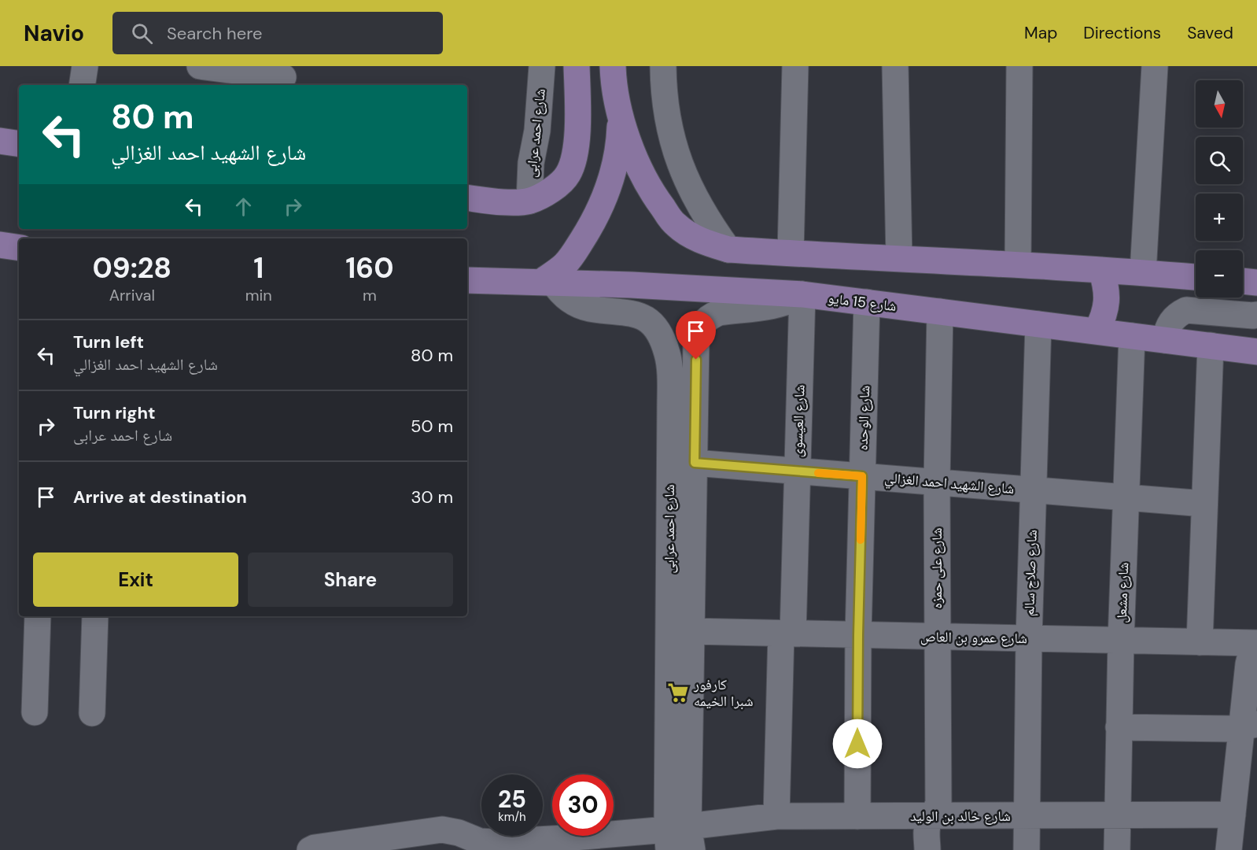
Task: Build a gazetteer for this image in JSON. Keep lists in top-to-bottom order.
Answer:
{
  "streets": {
    "main road": ["شارع 15 مايو"],
    "street": [
      "شارع احمد عرابى",
      "شارع الوحده",
      "شارع العيسوى",
      "شارع الشهيد احمد الغزالي",
      "شارع على حمزه",
      "شارع صلاح سالم",
      "شارع مشعل",
      "شارع عمرو بن العاص",
      "شارع خالد بن الوليد"
    ]
  },
  "crossings": [
    ["شارع احمد عرابى", "شارع 15 مايو"],
    ["شارع احمد عرابى", "شارع العيسوى"],
    ["شارع احمد عرابى", "شارع الشهيد احمد الغزالي"],
    ["شارع احمد عرابى", "شارع عمرو بن العاص"],
    ["شارع احمد عرابى", "شارع خالد بن الوليد"],
    ["شارع 15 مايو", "شارع الوحده"],
    ["شارع 15 مايو", "شارع العيسوى"],
    ["شارع 15 مايو", "شارع على حمزه"],
    ["شارع 15 مايو", "شارع صلاح سالم"],
    ["شارع 15 مايو", "شارع مشعل"],
    ["شارع الوحده", "شارع الشهيد احمد الغزالي"],
    ["شارع الوحده", "شارع عمرو بن العاص"],
    ["شارع الوحده", "شارع خالد بن الوليد"],
    ["شارع العيسوى", "شارع الشهيد احمد الغزالي"],
    ["شارع العيسوى", "شارع عمرو بن العاص"],
    ["شارع العيسوى", "شارع خالد بن الوليد"],
    ["شارع الشهيد احمد الغزالي", "شارع على حمزه"],
    ["شارع الشهيد احمد الغزالي", "شارع صلاح سالم"],
    ["شارع الشهيد احمد الغزالي", "شارع مشعل"],
    ["شارع على حمزه", "شارع عمرو بن العاص"],
    ["شارع على حمزه", "شارع خالد بن الوليد"],
    ["شارع صلاح سالم", "شارع عمرو بن العاص"],
    ["شارع صلاح سالم", "شارع خالد بن الوليد"],
    ["شارع مشعل", "شارع عمرو بن العاص"],
    ["شارع مشعل", "شارع خالد بن الوليد"]
  ],
  "places": {
    "supermarket": ["كارفور شبرا الخيمه"]
  },
  "north": "bottom",
  "page": {
    "header": "Navio",
    "search": "Search here",
    "nav": ["Map", "Directions", "Saved"],
    "map_buttons": ["+", "−"],
    "turn": ["80 m", "شارع الشهيد احمد الغزالي"],
    "eta": [
      "09:28",
      "Arrival",
      "1",
      "min",
      "160",
      "m"
    ],
    "list": [
      {
        "name": "Turn left",
        "note": "شارع الشهيد احمد الغزالي",
        "value": "80 m"
      },
      {
        "name": "Turn right",
        "note": "شارع احمد عرابى",
        "value": "50 m"
      },
      {
        "name": "Arrive at destination",
        "value": "30 m"
      }
    ],
    "buttons": ["Exit", "Share"],
    "speed": "25 km/h",
    "limit": "30"
  }
}
